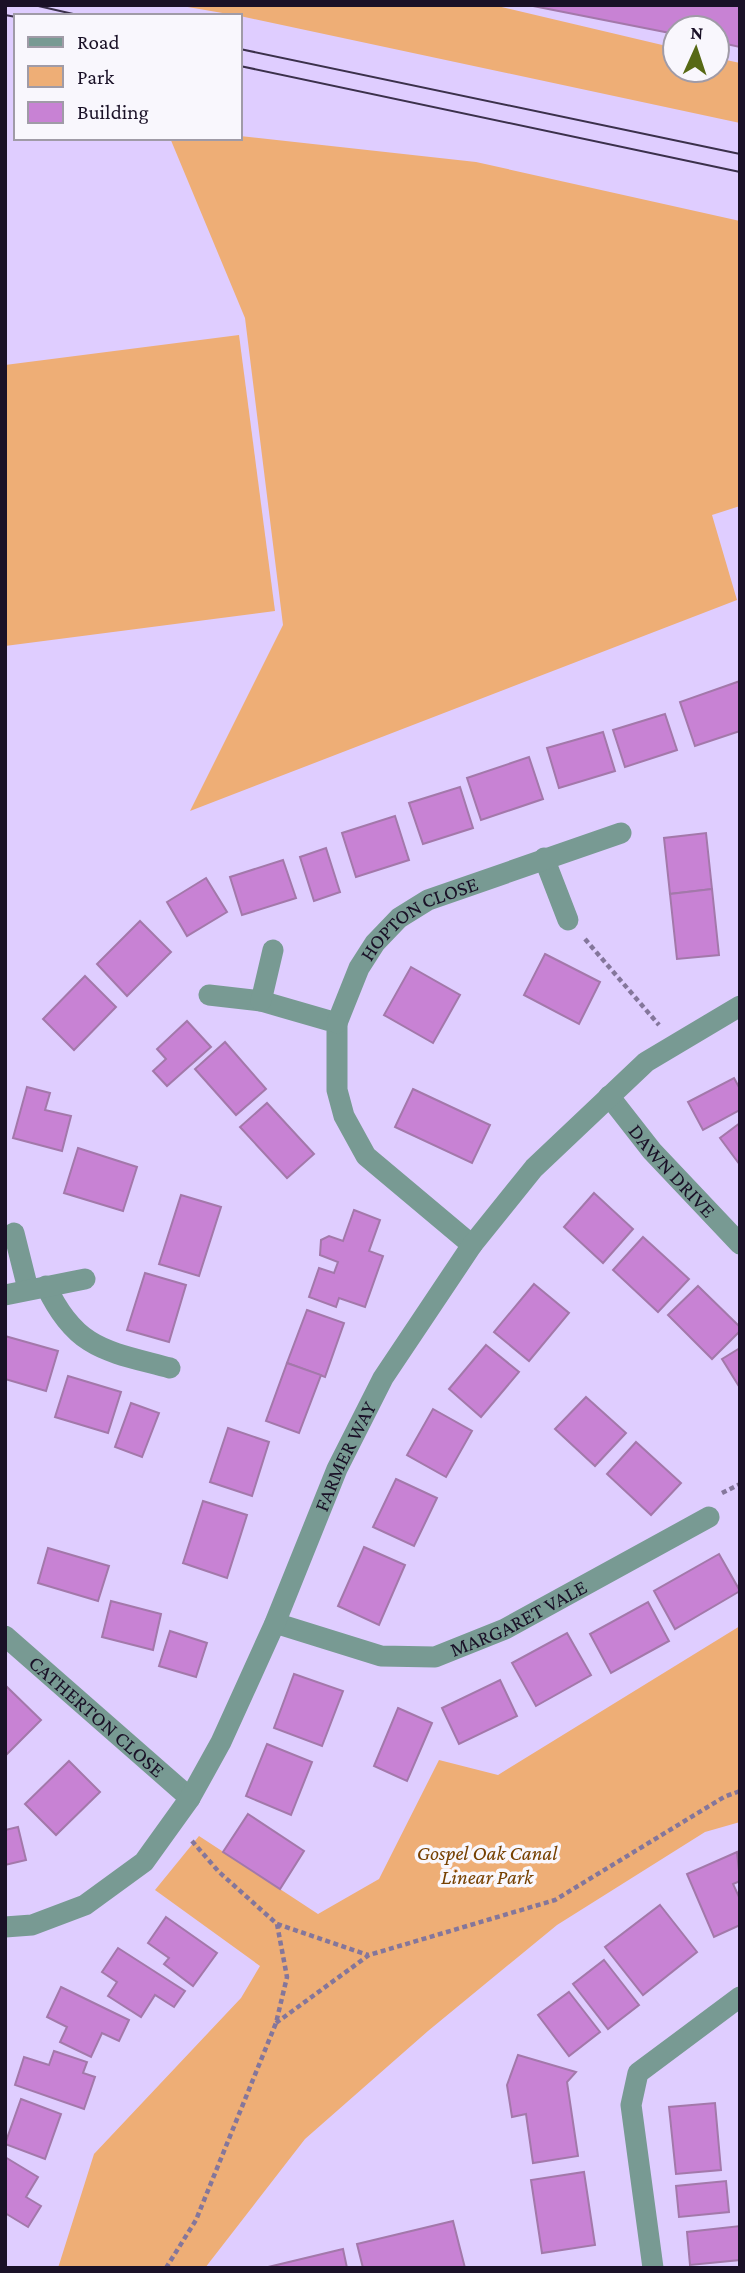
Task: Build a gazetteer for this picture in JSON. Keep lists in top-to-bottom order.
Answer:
{
  "streets": {
    "street": [
      "HOPTON CLOSE",
      "DAWN DRIVE",
      "FARMER WAY",
      "MARGARET VALE",
      "CATHERTON CLOSE"
    ]
  },
  "crossings": [
    ["HOPTON CLOSE", "FARMER WAY"],
    ["DAWN DRIVE", "FARMER WAY"],
    ["FARMER WAY", "MARGARET VALE"],
    ["FARMER WAY", "CATHERTON CLOSE"]
  ],
  "parks": ["Gospel Oak Canal Linear Park"],
  "legend": ["Road", "Park", "Building"],
  "north": "top"
}
